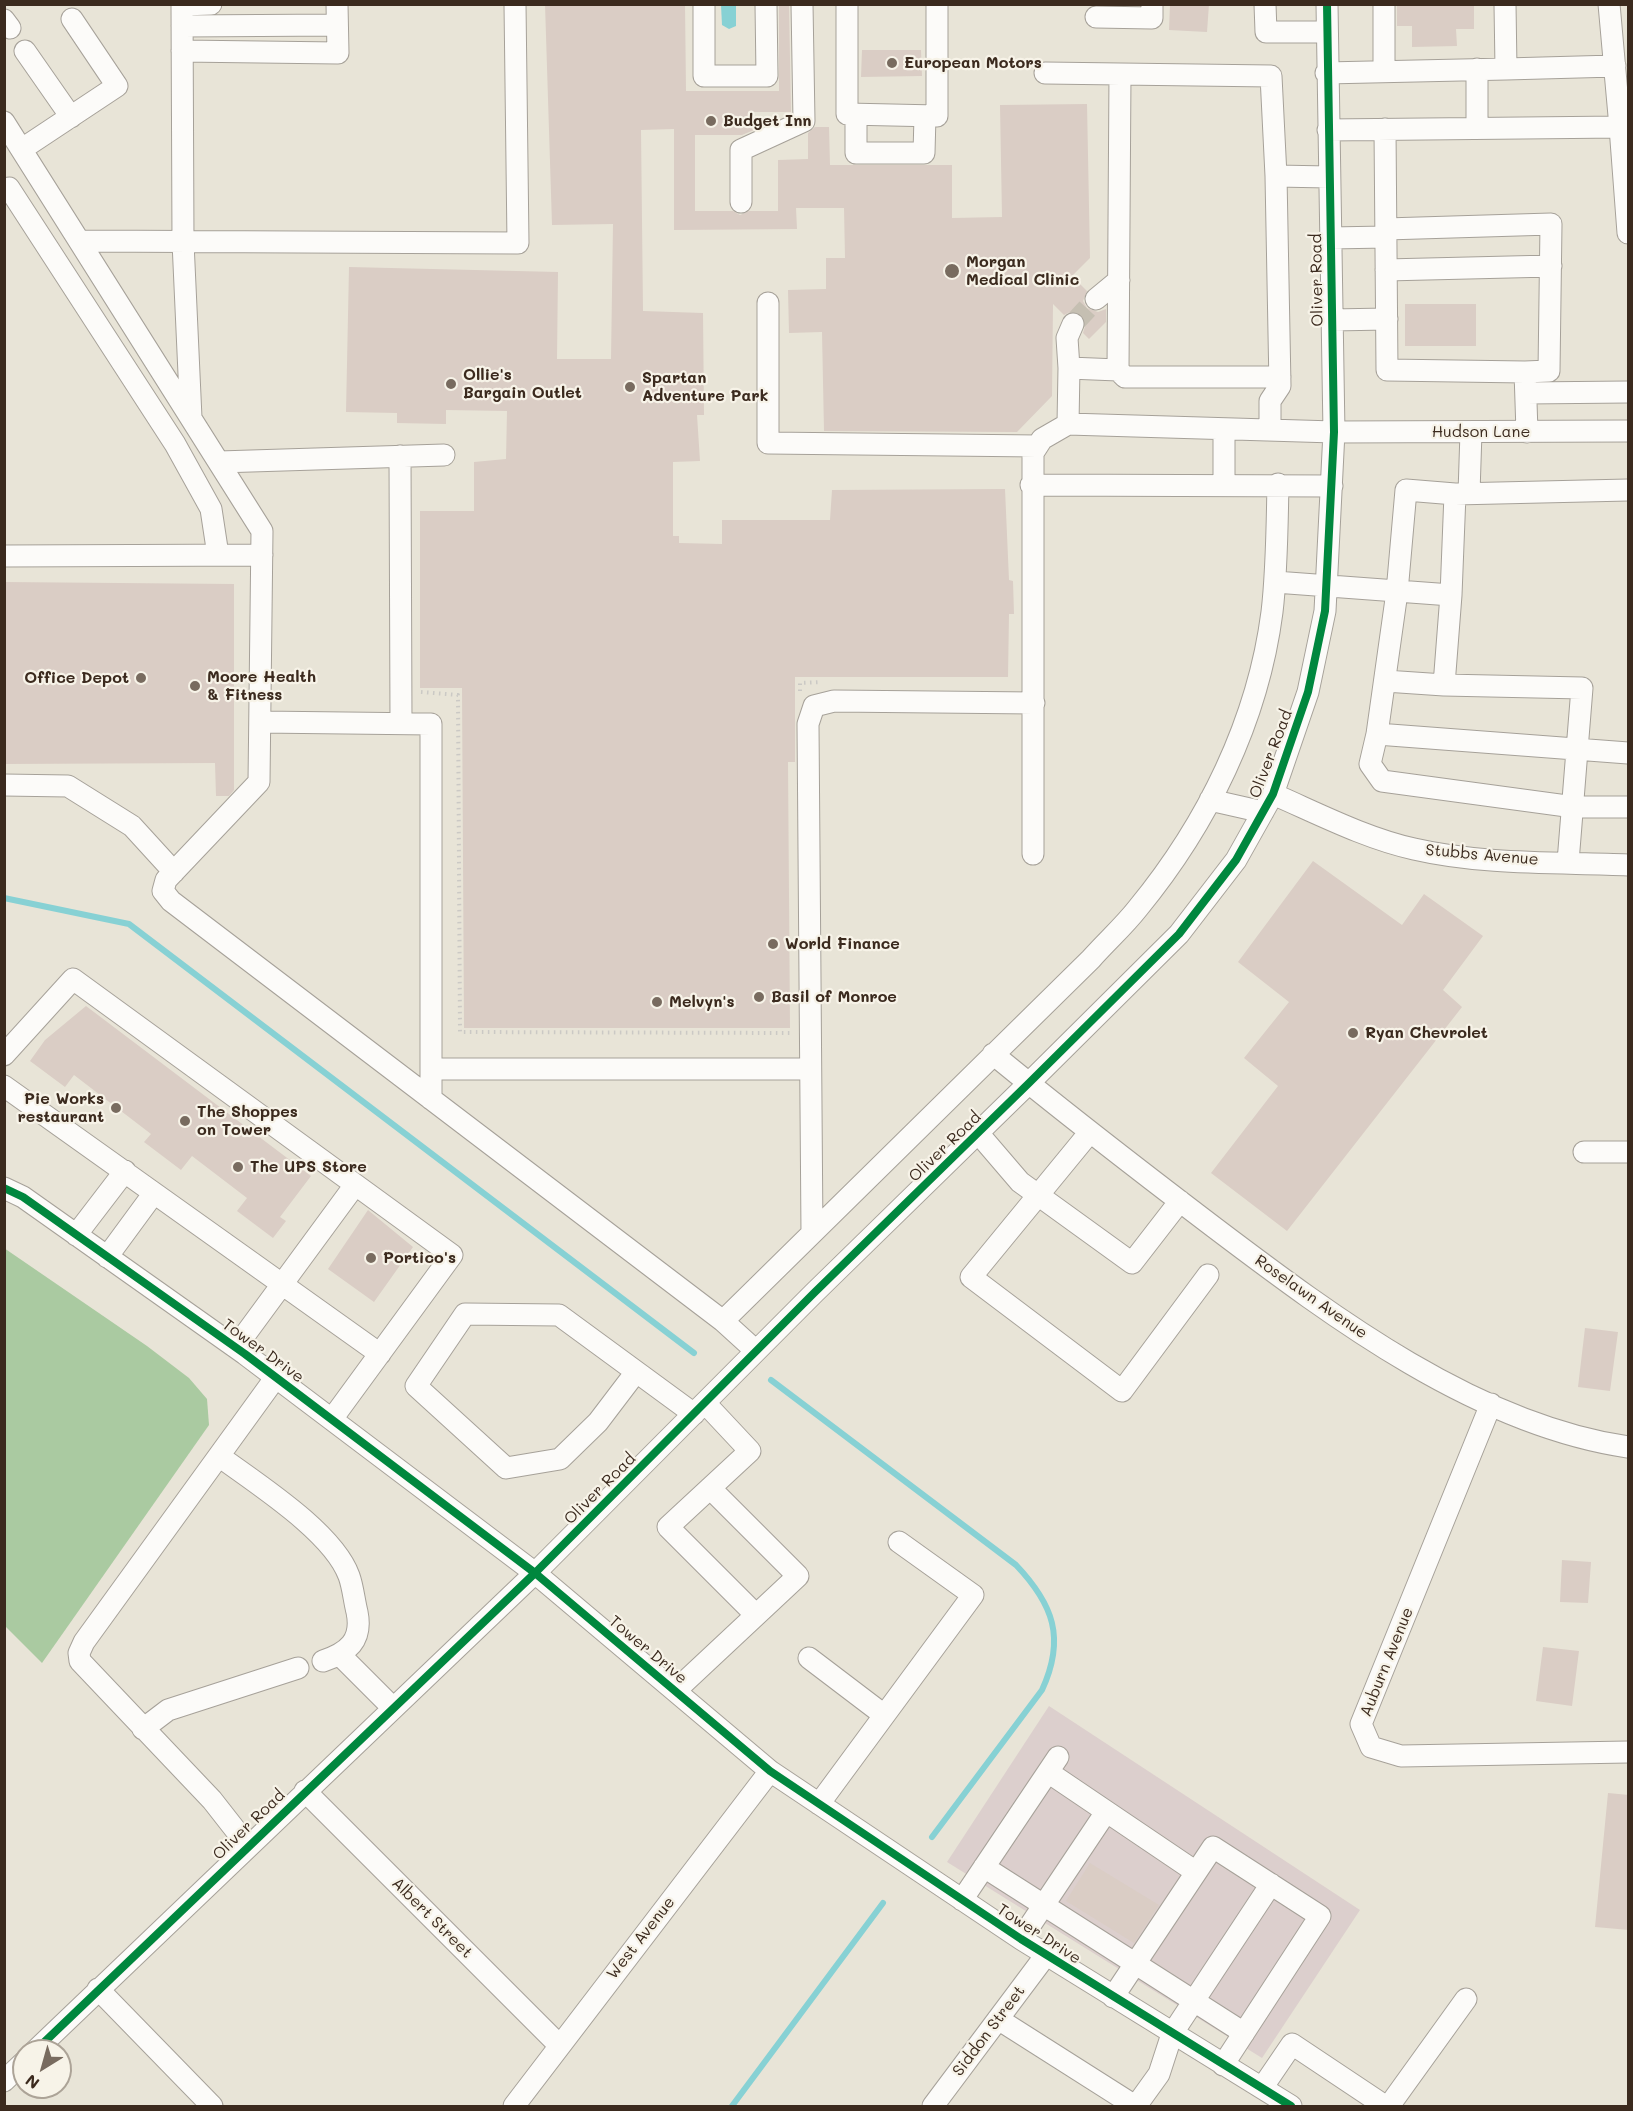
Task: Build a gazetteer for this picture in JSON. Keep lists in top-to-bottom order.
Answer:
{
  "streets": {
    "street": [
      "Oliver Road",
      "Hudson Lane",
      "Stubbs Avenue",
      "Roselawn Avenue",
      "Tower Drive",
      "Auburn Avenue",
      "Albert Street",
      "West Avenue",
      "Siddon Street"
    ]
  },
  "crossings": [
    ["Oliver Road", "Hudson Lane"],
    ["Oliver Road", "Stubbs Avenue"],
    ["Oliver Road", "Roselawn Avenue"],
    ["Oliver Road", "Tower Drive"],
    ["Oliver Road", "Albert Street"],
    ["Roselawn Avenue", "Auburn Avenue"],
    ["Tower Drive", "West Avenue"],
    ["Tower Drive", "Siddon Street"],
    ["Albert Street", "West Avenue"]
  ],
  "places": [
    "European Motors",
    "Budget Inn",
    "Morgan Medical Clinic",
    "Ollie's Bargain Outlet",
    "Spartan Adventure Park",
    "Office Depot",
    "Moore Health & Fitness",
    "World Finance",
    "Basil of Monroe",
    "Melvyn's",
    "Ryan Chevrolet",
    "Pie Works restaurant",
    "The Shoppes on Tower",
    "The UPS Store",
    "Portico's"
  ],
  "north": "bottom left"
}
